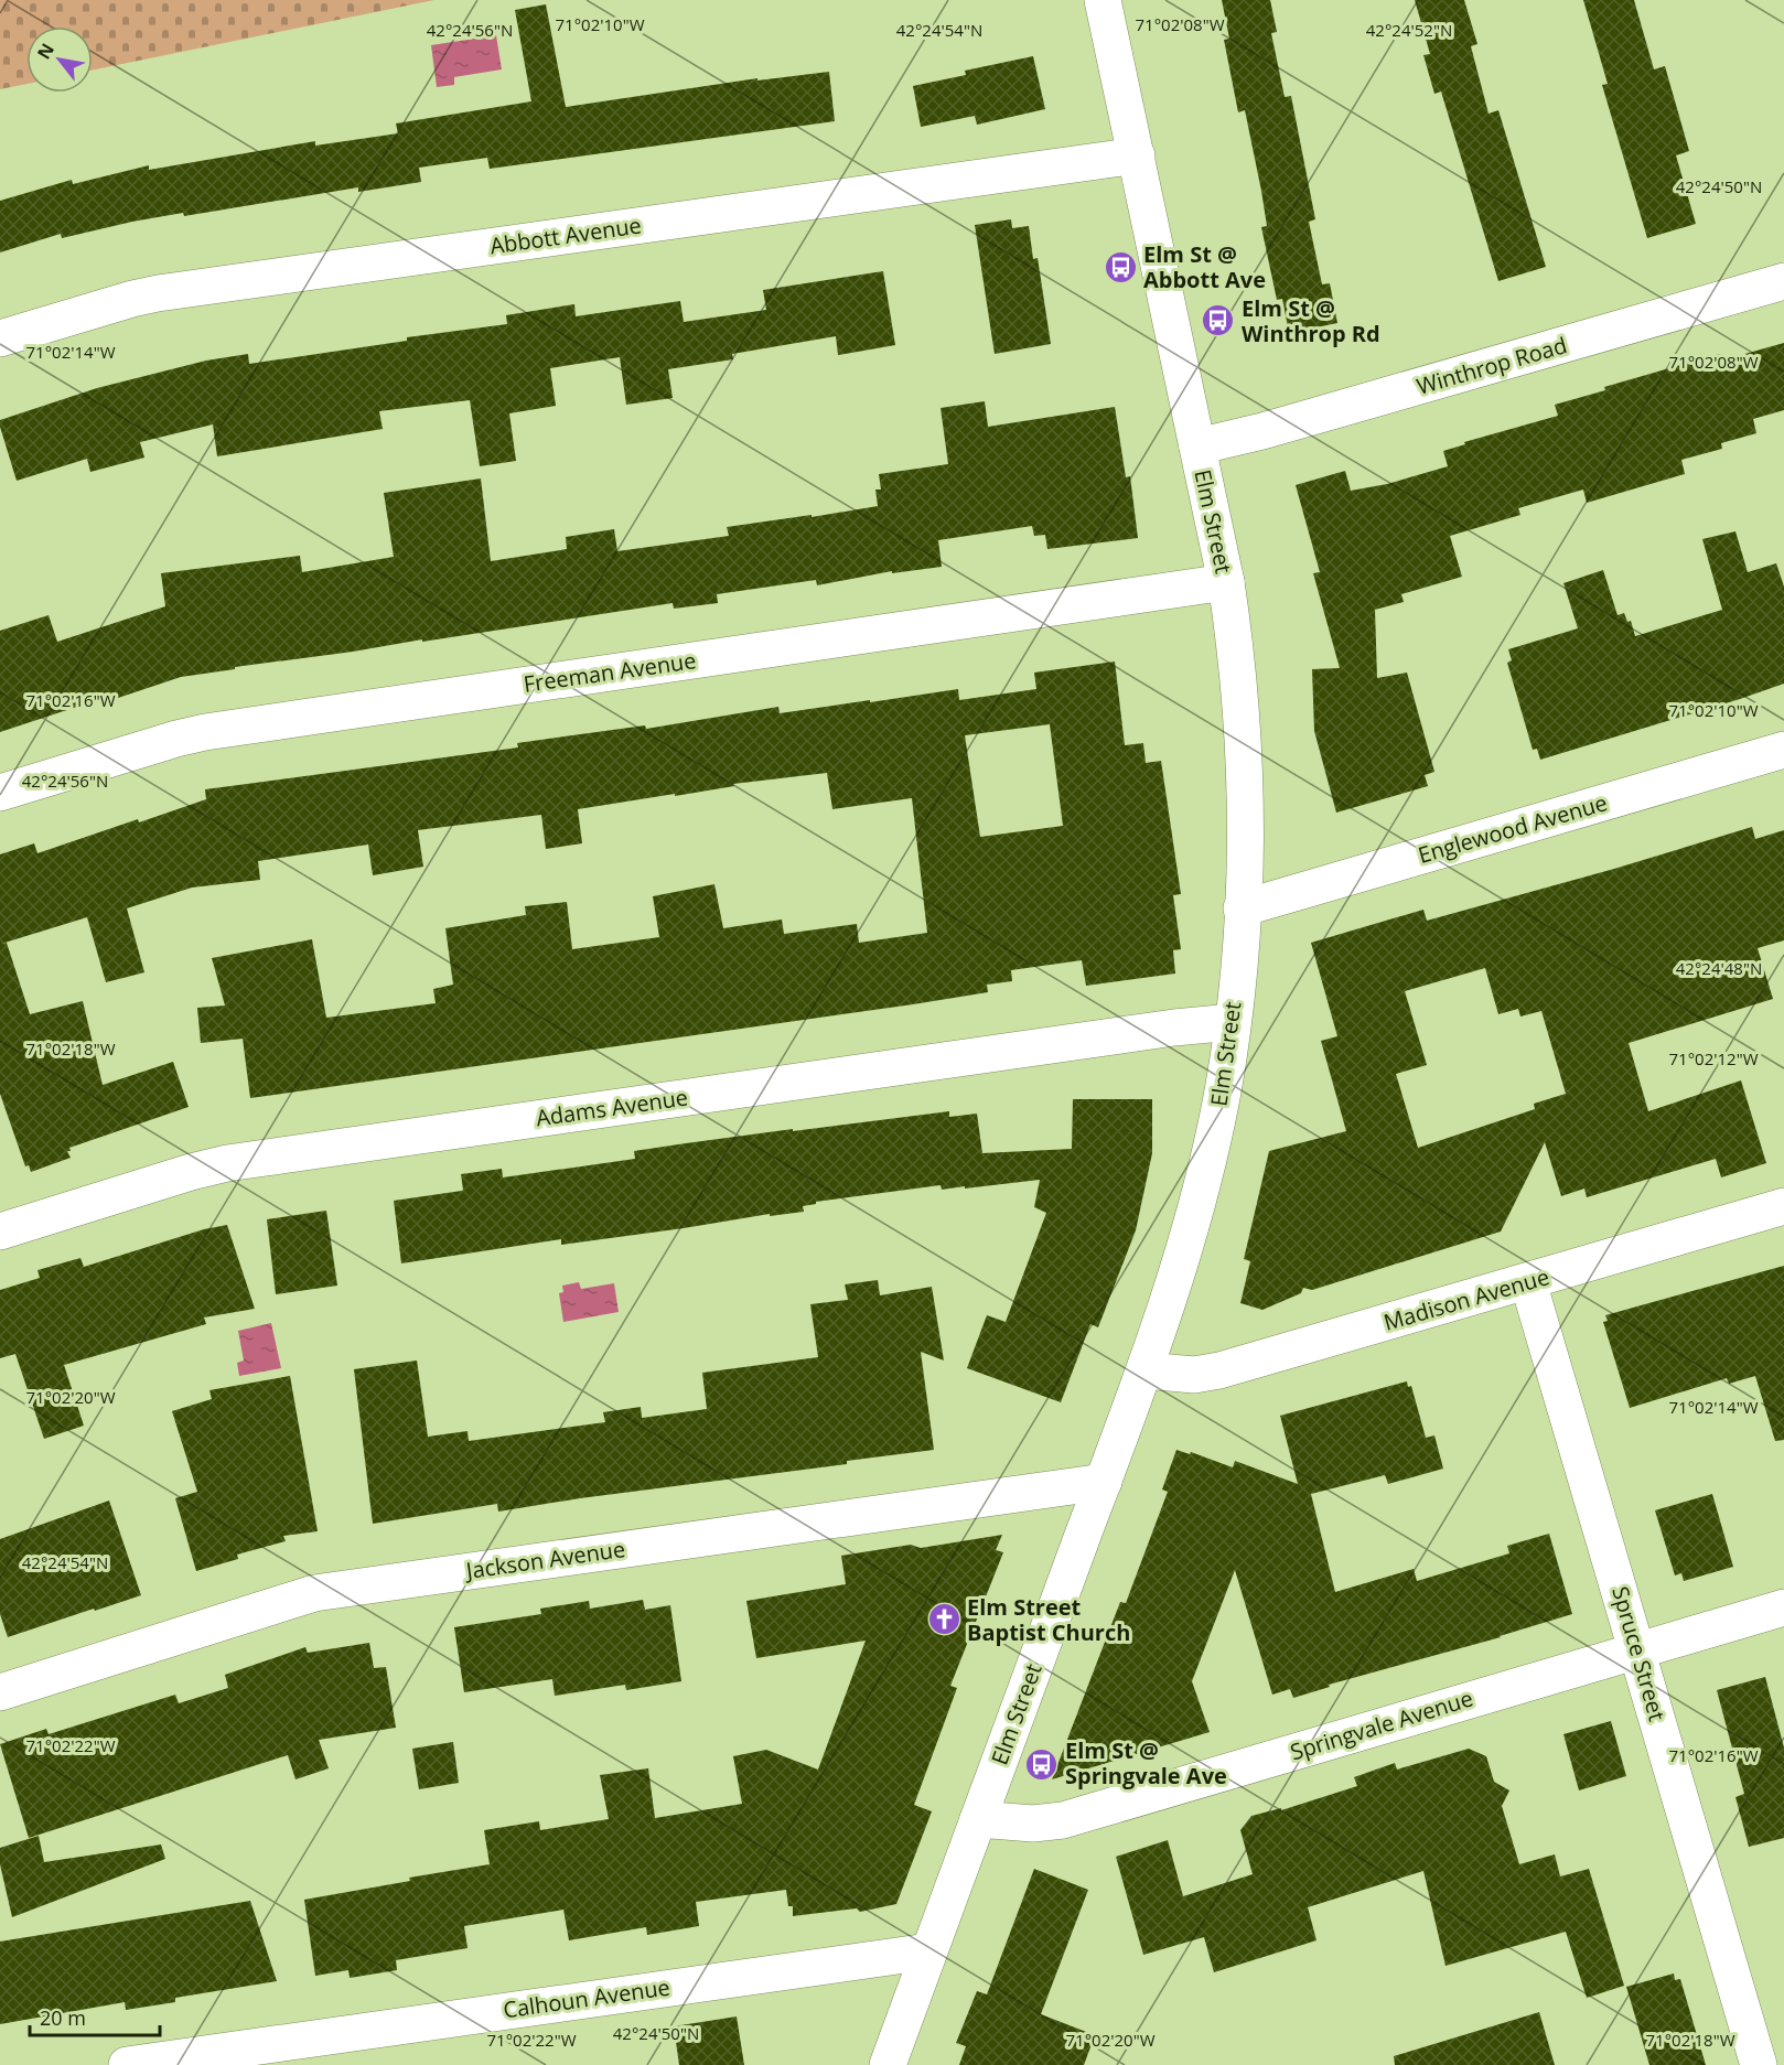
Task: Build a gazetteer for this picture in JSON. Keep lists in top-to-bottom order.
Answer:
{
  "streets": {
    "street": [
      "Abbott Avenue",
      "Winthrop Road",
      "Elm Street",
      "Freeman Avenue",
      "Englewood Avenue",
      "Adams Avenue",
      "Madison Avenue",
      "Jackson Avenue",
      "Spruce Street",
      "Springvale Avenue",
      "Calhoun Avenue"
    ]
  },
  "crossings": [
    ["Abbott Avenue", "Elm Street"],
    ["Winthrop Road", "Elm Street"],
    ["Elm Street", "Freeman Avenue"],
    ["Elm Street", "Englewood Avenue"],
    ["Elm Street", "Adams Avenue"],
    ["Elm Street", "Madison Avenue"],
    ["Elm Street", "Jackson Avenue"],
    ["Elm Street", "Springvale Avenue"],
    ["Elm Street", "Calhoun Avenue"],
    ["Madison Avenue", "Spruce Street"],
    ["Spruce Street", "Springvale Avenue"]
  ],
  "places": {
    "bus stop": ["Elm St @ Abbott Ave", "Elm St @ Winthrop Rd", "Elm St @ Springvale Ave"],
    "church": ["Elm Street Baptist Church"]
  },
  "scale_bar": "20 m",
  "north": "top left",
  "coordinates": [
    "71°02'08\"W",
    "71°02'10\"W",
    "42°24'56\"N",
    "42°24'54\"N",
    "42°24'52\"N",
    "42°24'50\"N",
    "71°02'14\"W",
    "71°02'16\"W",
    "42°24'48\"N",
    "71°02'18\"W",
    "71°02'12\"W",
    "71°02'20\"W",
    "71°02'22\"W"
  ]
}
